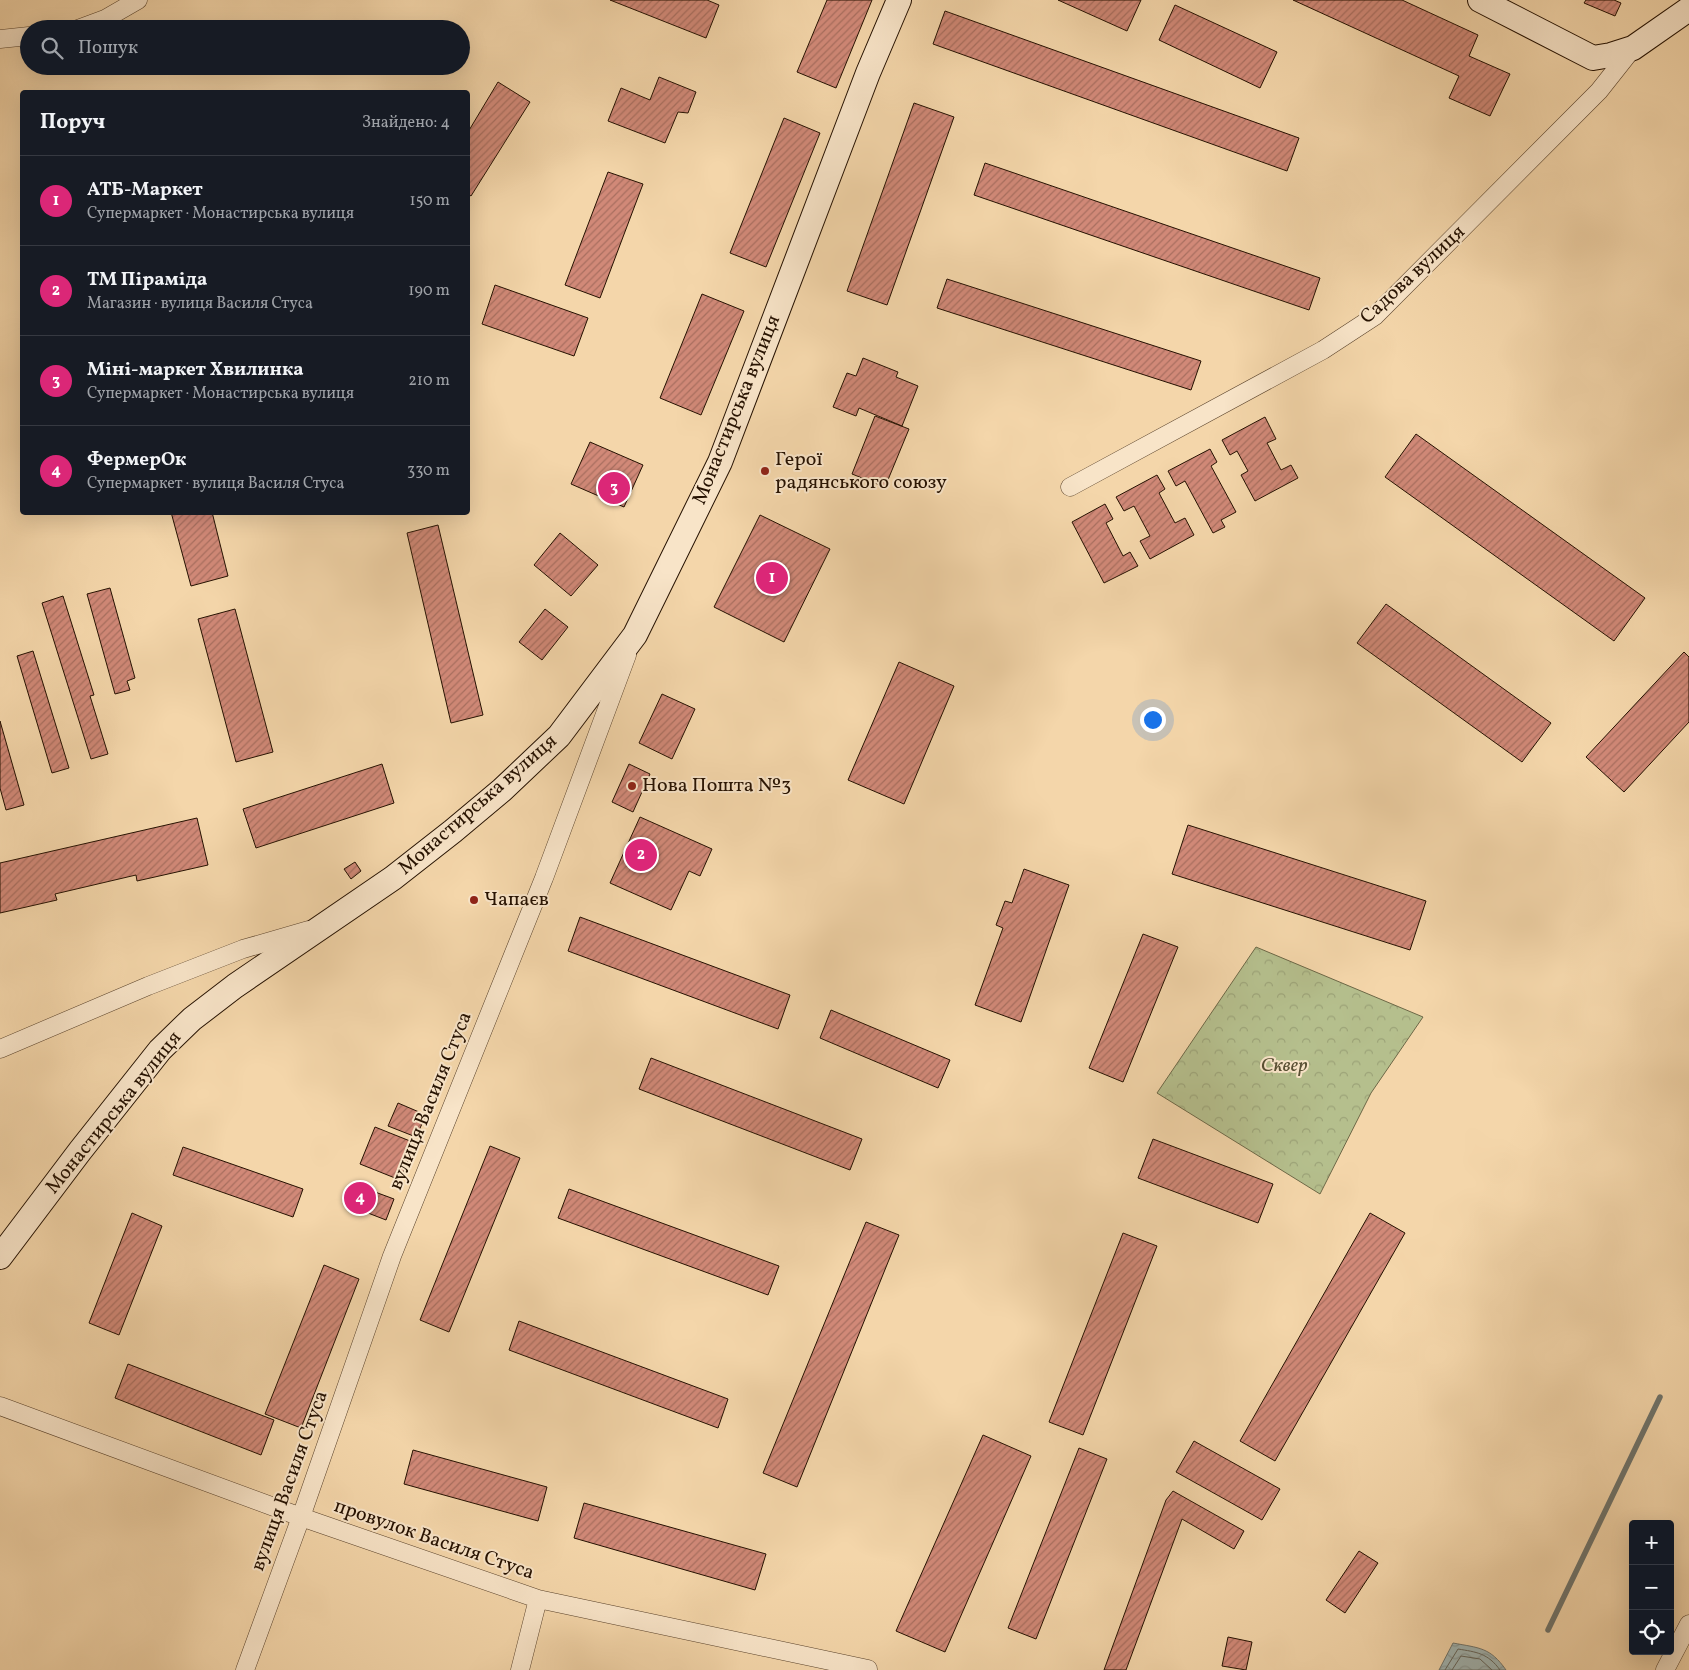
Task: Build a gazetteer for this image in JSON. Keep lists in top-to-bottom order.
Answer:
{
  "streets": {
    "main road": ["Садова вулиця", "Монастирська вулиця"],
    "street": ["вулиця Василя Стуса", "провулок Василя Стуса"]
  },
  "crossings": [
    ["Монастирська вулиця", "вулиця Василя Стуса"],
    ["вулиця Василя Стуса", "провулок Василя Стуса"]
  ],
  "parks": ["Сквер"],
  "places": ["Герої радянського союзу", "Нова Пошта №3", "Чапаєв"],
  "page": {
    "search": "Пошук",
    "heading": ["Поруч", "Знайдено: 4"],
    "list": [
      {
        "mark": "1",
        "name": "АТБ-Маркет",
        "note": "Супермаркет · Монастирська вулиця",
        "value": "150 m"
      },
      {
        "mark": "2",
        "name": "ТМ Піраміда",
        "note": "Магазин · вулиця Василя Стуса",
        "value": "190 m"
      },
      {
        "mark": "3",
        "name": "Міні-маркет Хвилинка",
        "note": "Супермаркет · Монастирська вулиця",
        "value": "210 m"
      },
      {
        "mark": "4",
        "name": "ФермерОк",
        "note": "Супермаркет · вулиця Василя Стуса",
        "value": "330 m"
      }
    ],
    "pins": [
      "3",
      "1",
      "2",
      "4"
    ],
    "map_buttons": ["+", "−"]
  }
}
